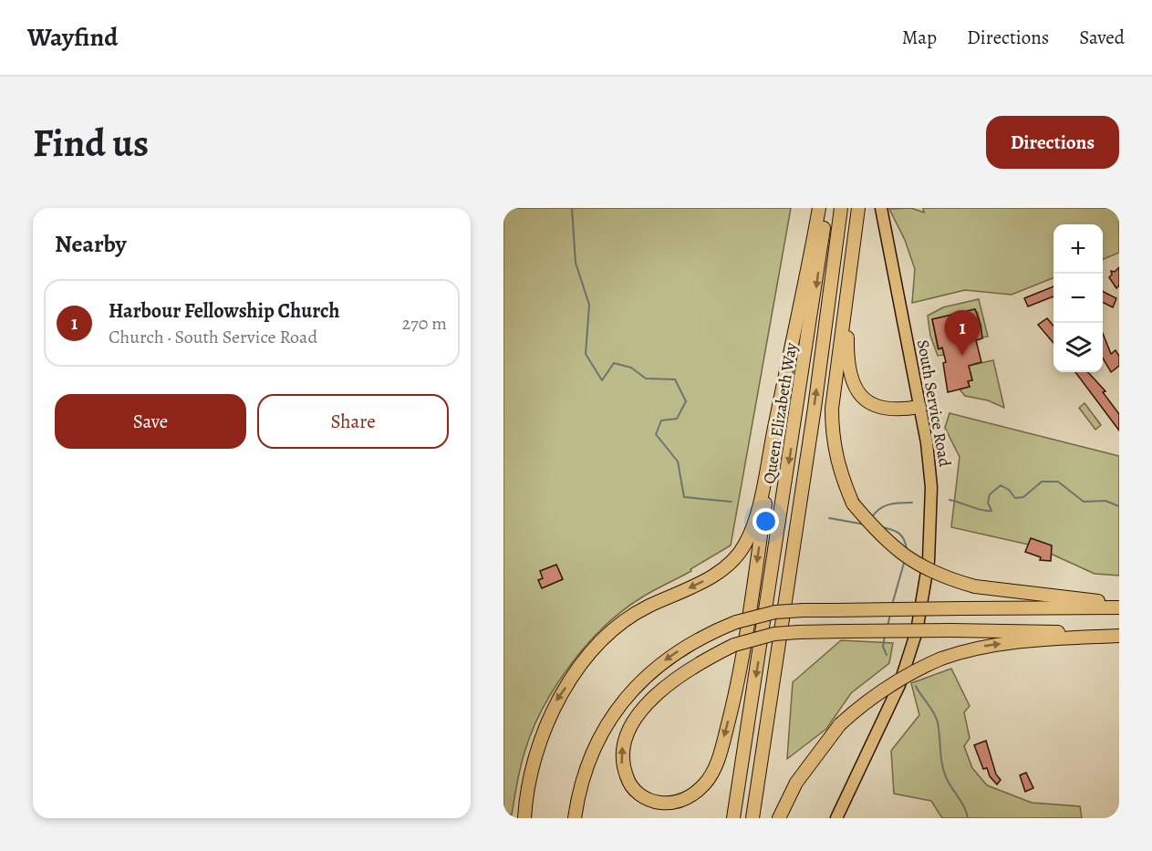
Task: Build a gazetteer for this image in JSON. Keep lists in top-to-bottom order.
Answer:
{
  "streets": {
    "highway": ["Queen Elizabeth Way"],
    "main road": ["South Service Road"]
  },
  "page": {
    "header": "Wayfind",
    "nav": ["Map", "Directions", "Saved"],
    "buttons": [
      "Directions",
      ["Save", "Share"]
    ],
    "title": "Find us",
    "heading": "Nearby",
    "map_buttons": ["+", "−"],
    "list": [
      {
        "mark": "1",
        "name": "Harbour Fellowship Church",
        "note": "Church · South Service Road",
        "value": "270 m"
      }
    ],
    "pins": "1"
  }
}
